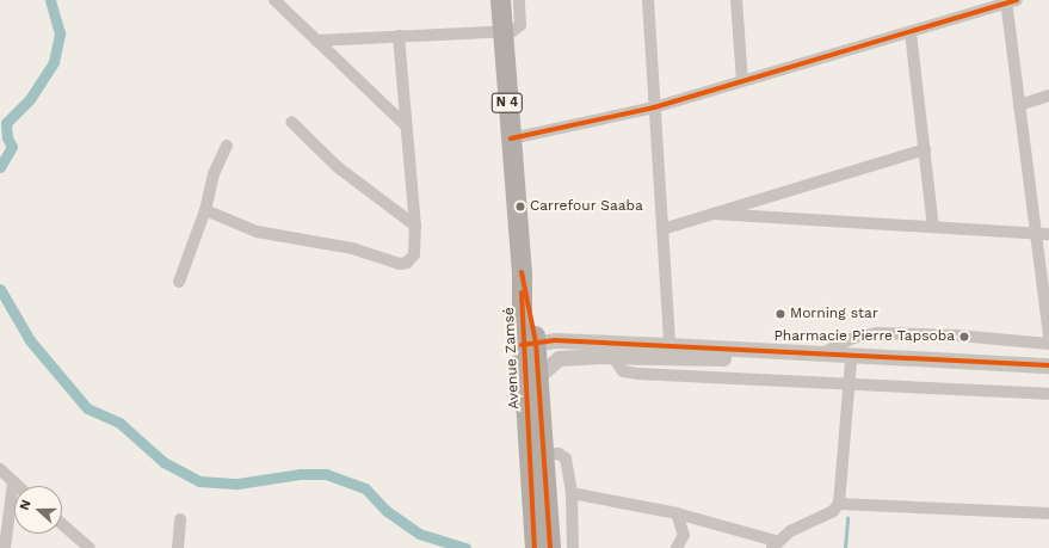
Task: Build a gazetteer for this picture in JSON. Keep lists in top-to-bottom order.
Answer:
{
  "streets": {
    "highway": ["N 4", "Avenue Zamsé"]
  },
  "crossings": [
    ["N 4", "Avenue Zamsé"]
  ],
  "places": ["Carrefour Saaba", "Morning star", "Pharmacie Pierre Tapsoba"],
  "north": "left"
}
